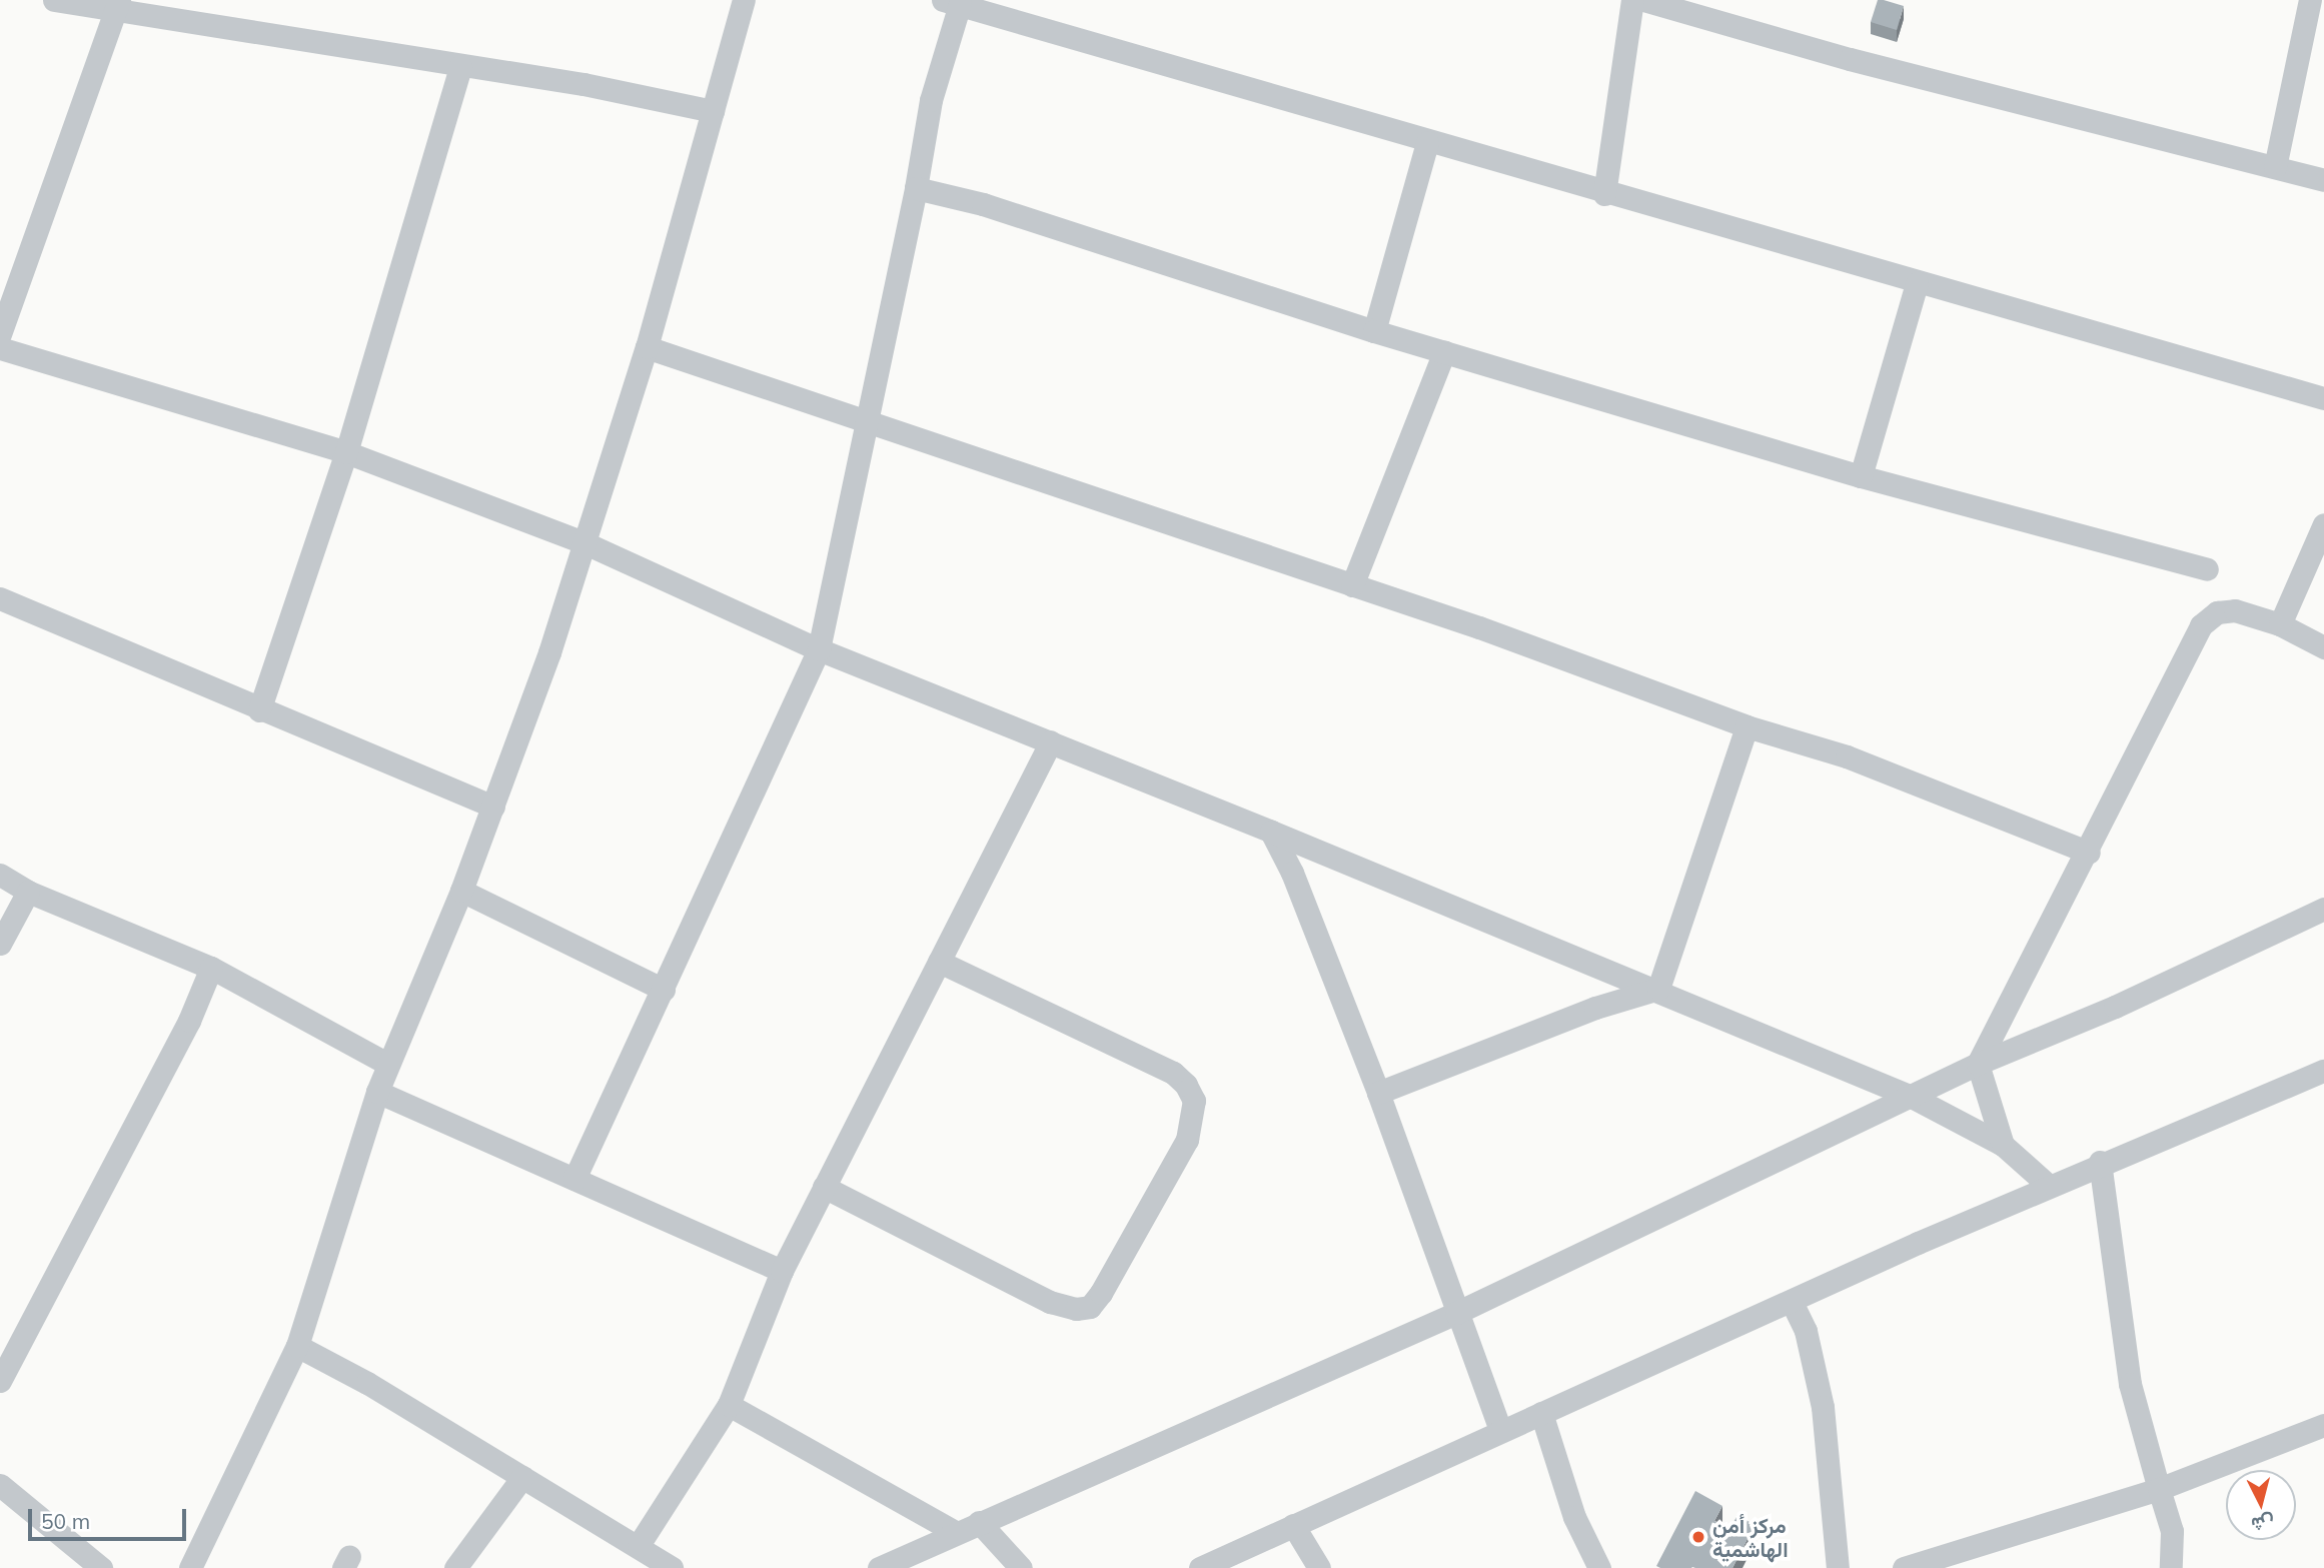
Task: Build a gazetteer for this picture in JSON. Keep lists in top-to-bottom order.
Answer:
{
  "places": ["مركز أمن الهاشمية"],
  "scale_bar": "50 m",
  "north": "bottom"
}
